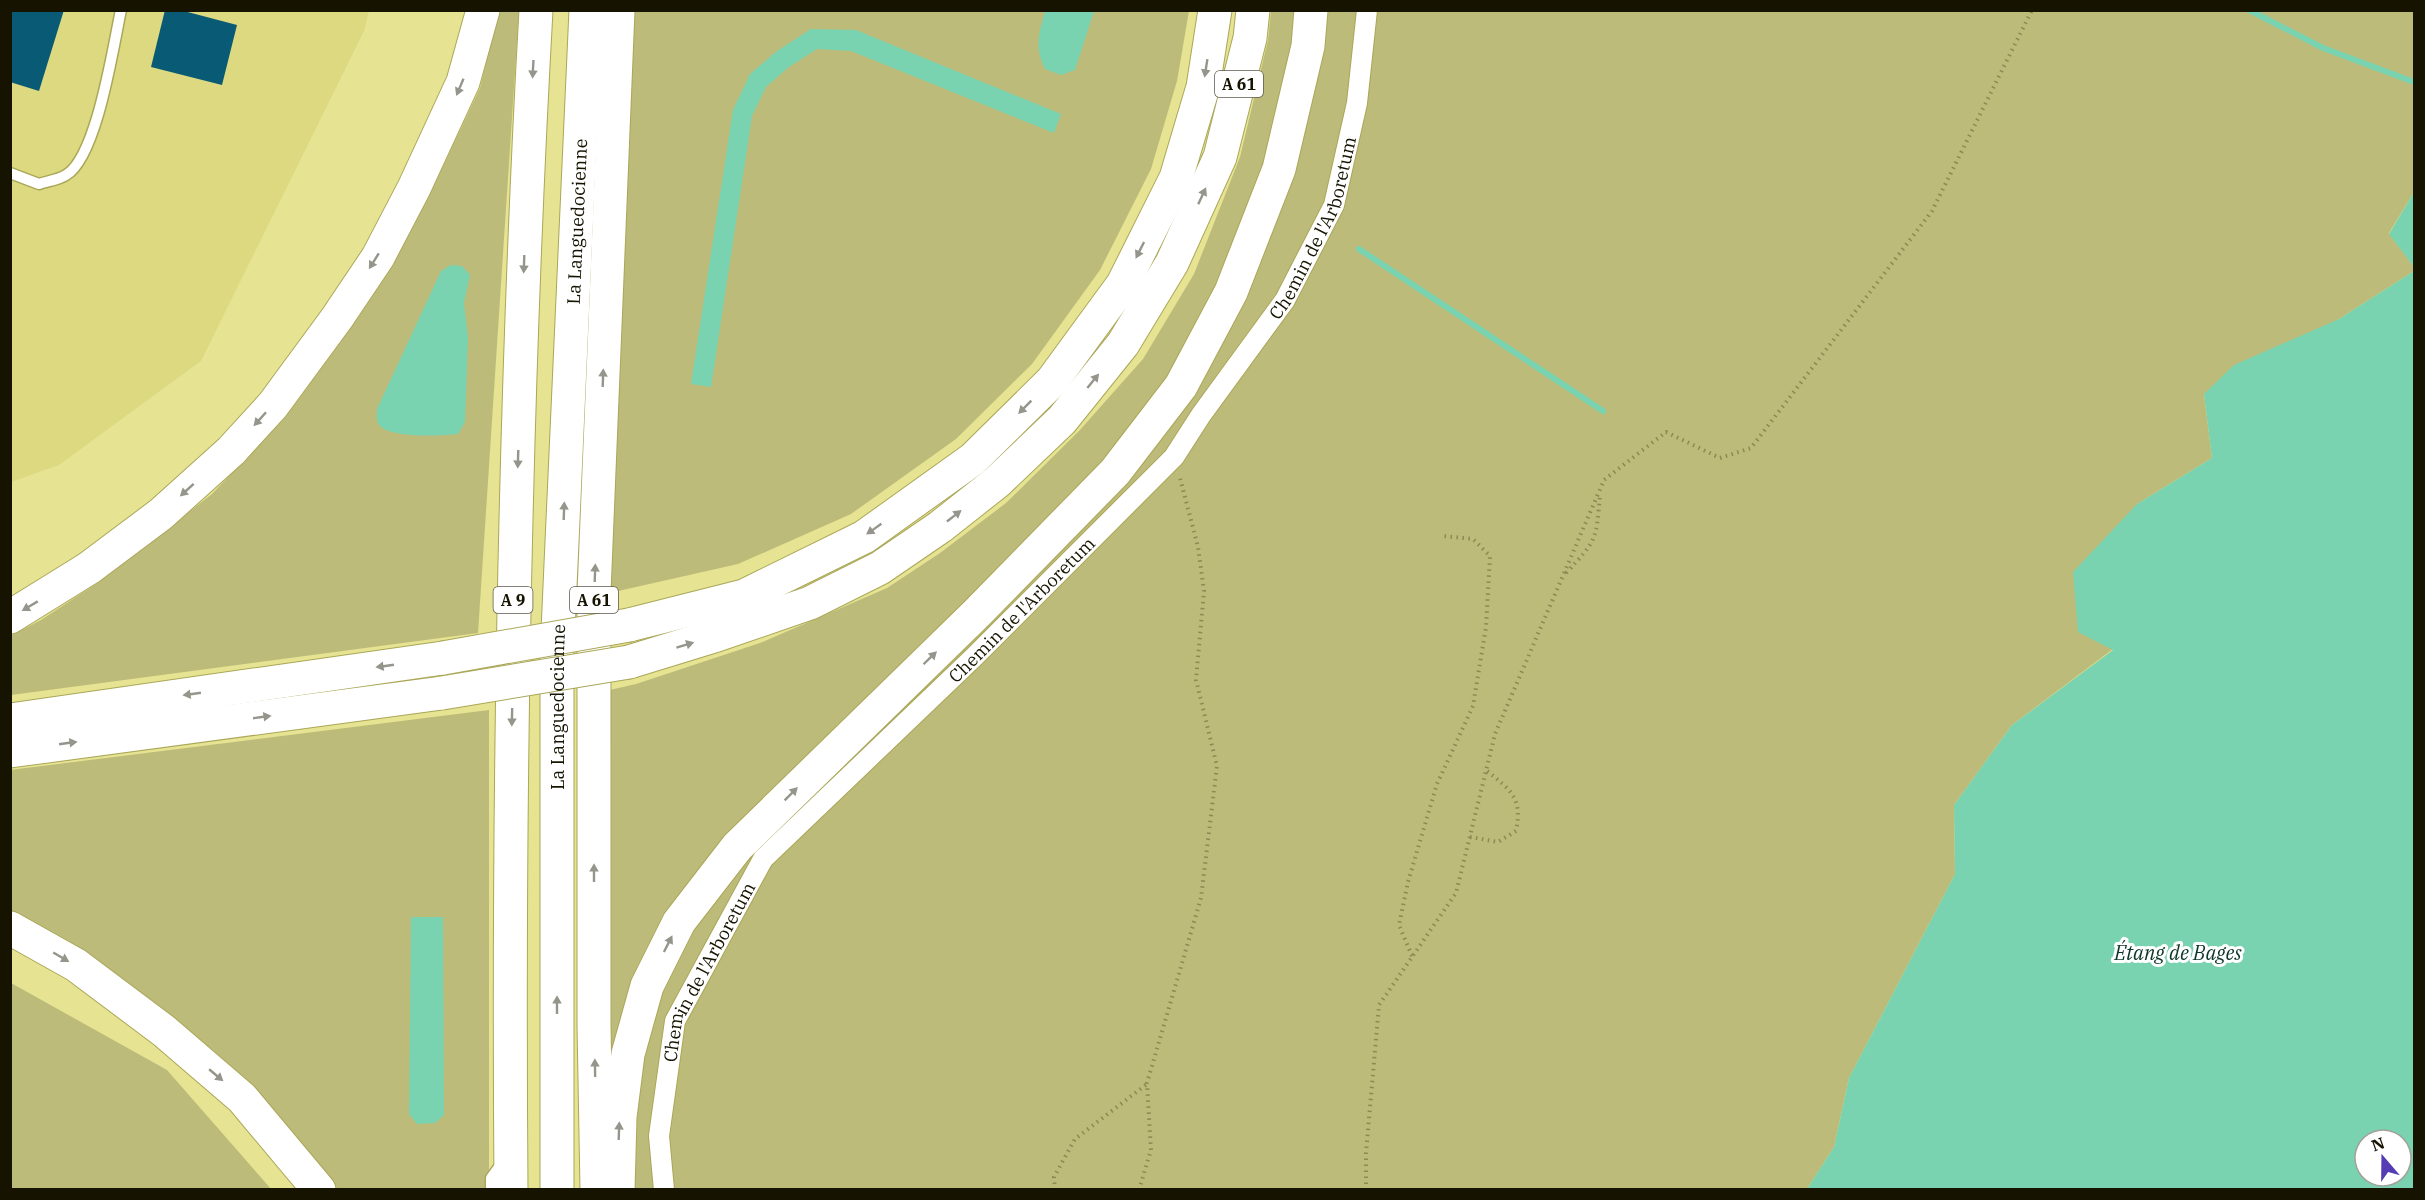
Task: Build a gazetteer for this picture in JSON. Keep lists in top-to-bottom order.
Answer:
{
  "streets": {
    "highway": ["A 61", "La Languedocienne", "A 9"],
    "street": ["Chemin de l'Arboretum"]
  },
  "water": ["Étang de Bages"],
  "north": "top"
}
